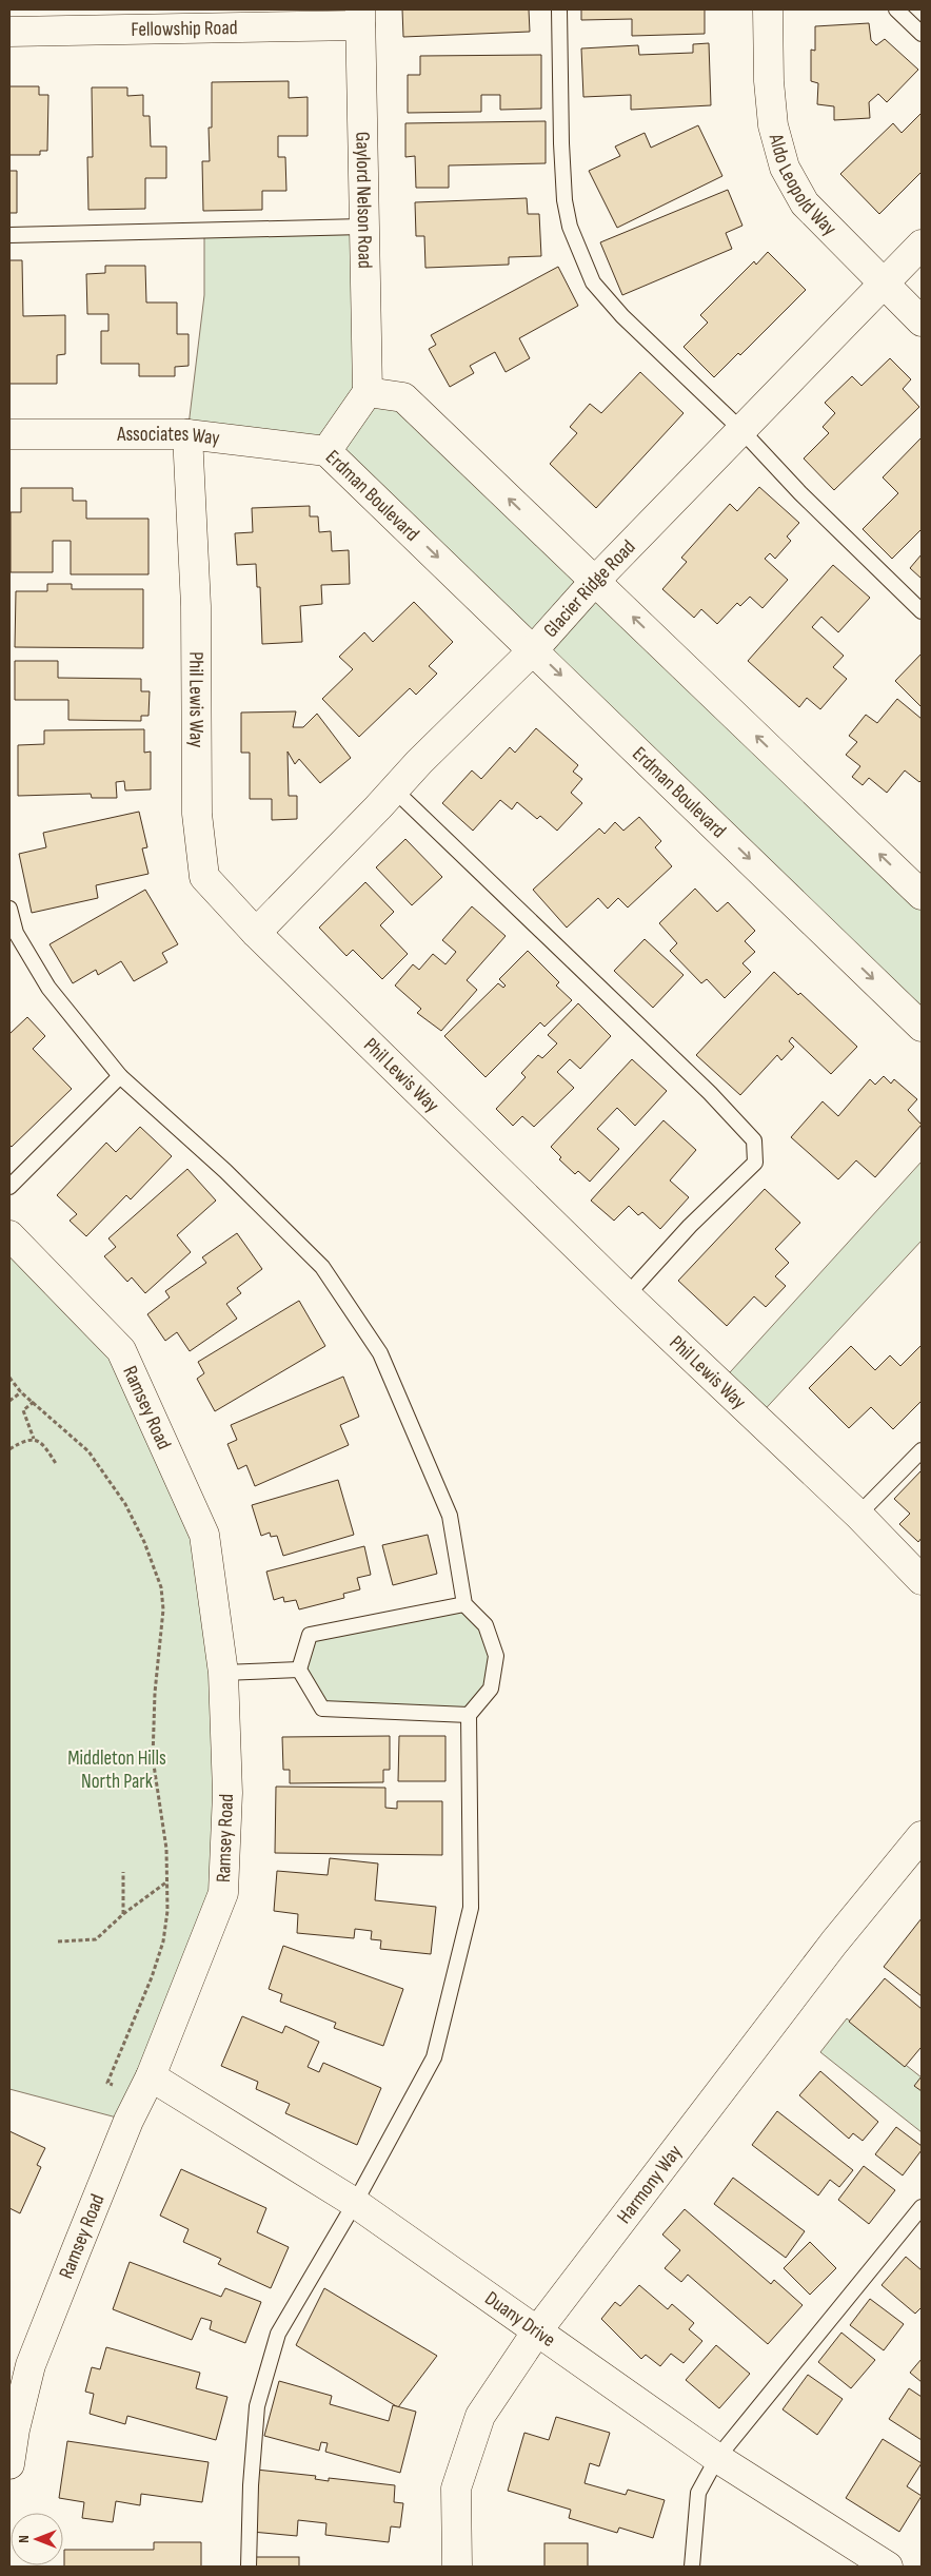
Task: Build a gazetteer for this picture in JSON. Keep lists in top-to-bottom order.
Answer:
{
  "streets": {
    "street": [
      "Fellowship Road",
      "Aldo Leopold Way",
      "Gaylord Nelson Road",
      "Associates Way",
      "Erdman Boulevard",
      "Glacier Ridge Road",
      "Phil Lewis Way",
      "Ramsey Road",
      "Harmony Way",
      "Duany Drive"
    ]
  },
  "crossings": [
    ["Fellowship Road", "Gaylord Nelson Road"],
    ["Aldo Leopold Way", "Glacier Ridge Road"],
    ["Gaylord Nelson Road", "Erdman Boulevard"],
    ["Associates Way", "Erdman Boulevard"],
    ["Associates Way", "Phil Lewis Way"],
    ["Erdman Boulevard", "Glacier Ridge Road"],
    ["Glacier Ridge Road", "Phil Lewis Way"],
    ["Ramsey Road", "Duany Drive"],
    ["Harmony Way", "Duany Drive"]
  ],
  "parks": ["Middleton Hills North Park"],
  "north": "left"
}
